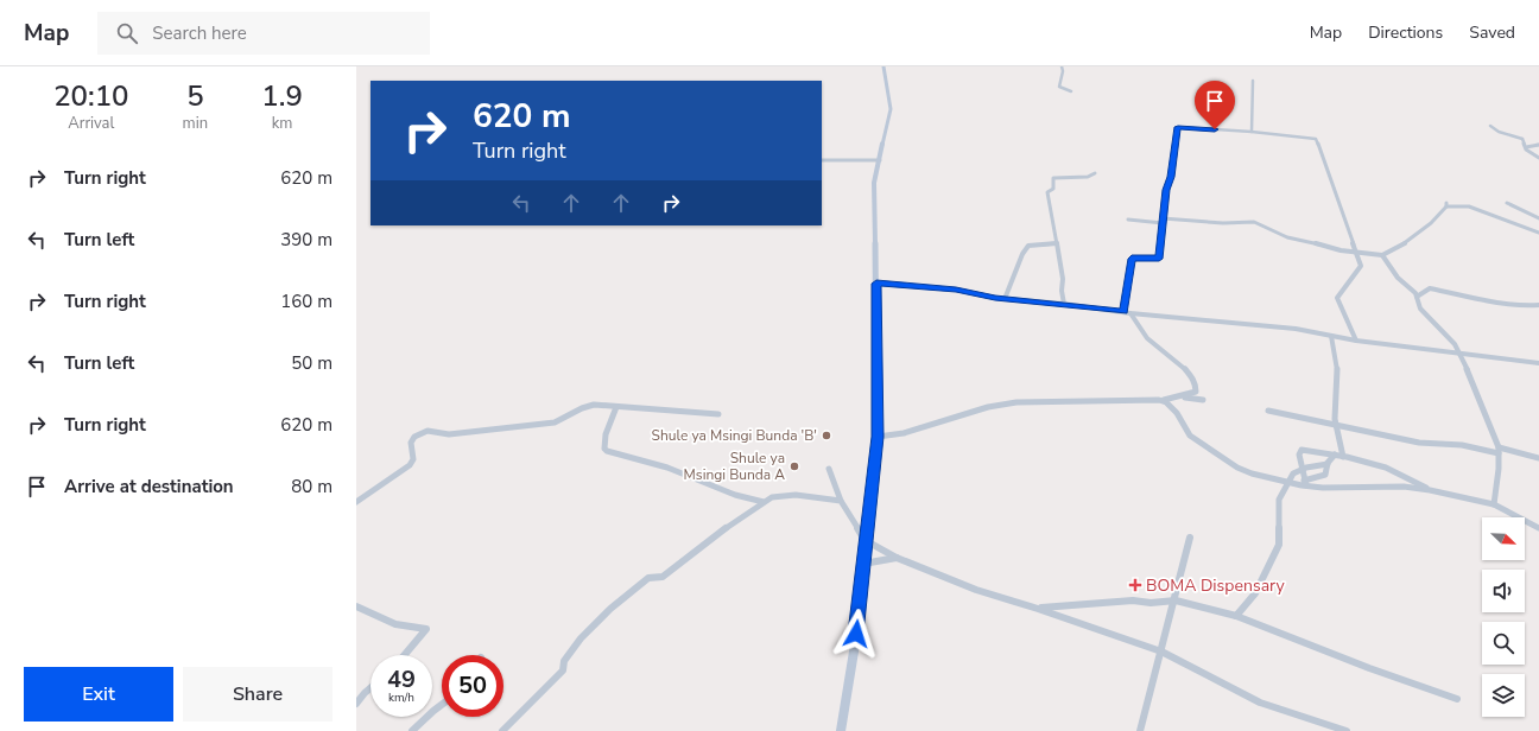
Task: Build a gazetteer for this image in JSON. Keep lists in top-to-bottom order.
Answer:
{
  "places": {
    "other": ["Shule ya Msingi Bunda 'B'", "Shule ya Msingi Bunda A"],
    "health": ["BOMA Dispensary"]
  },
  "north": "bottom right",
  "page": {
    "header": "Map",
    "search": "Search here",
    "nav": ["Map", "Directions", "Saved"],
    "eta": [
      "20:10",
      "Arrival",
      "5",
      "min",
      "1.9",
      "km"
    ],
    "turn": ["620 m", "Turn right"],
    "list": [
      {
        "name": "Turn right",
        "value": "620 m"
      },
      {
        "name": "Turn left",
        "value": "390 m"
      },
      {
        "name": "Turn right",
        "value": "160 m"
      },
      {
        "name": "Turn left",
        "value": "50 m"
      },
      {
        "name": "Turn right",
        "value": "620 m"
      },
      {
        "name": "Arrive at destination",
        "value": "80 m"
      }
    ],
    "speed": "49 km/h",
    "limit": "50",
    "buttons": ["Exit", "Share"]
  }
}
